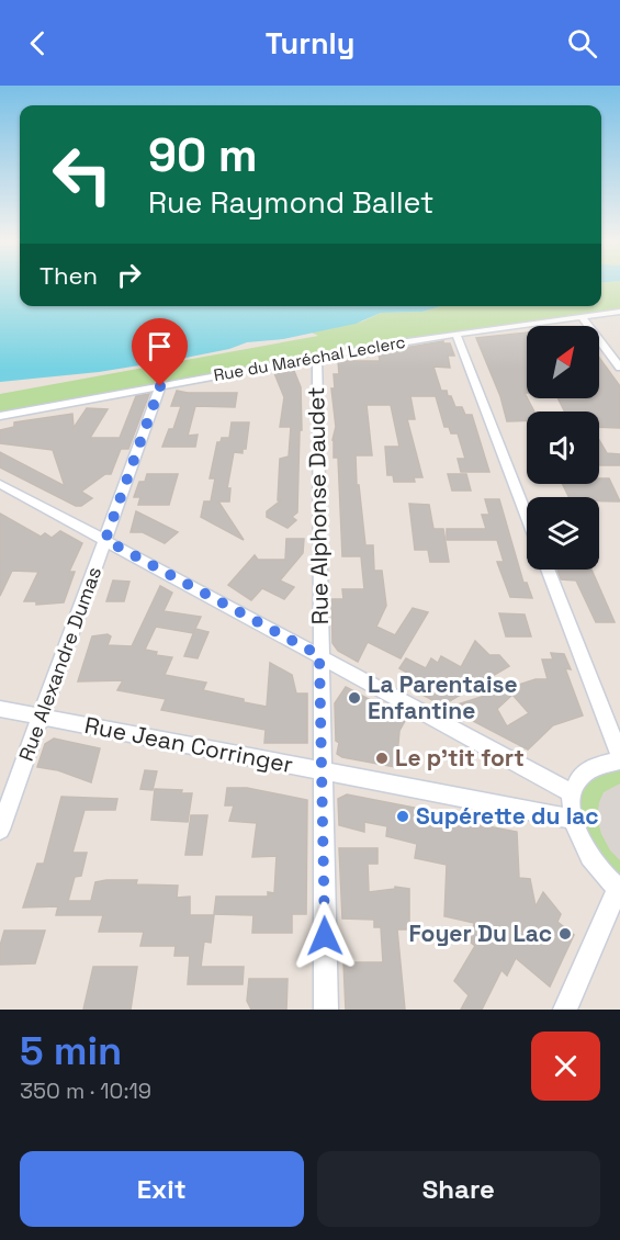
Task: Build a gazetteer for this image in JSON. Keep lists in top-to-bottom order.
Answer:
{
  "streets": {
    "street": [
      "Rue du Maréchal Leclerc",
      "Rue Alphonse Daudet",
      "Rue Alexandre Dumas",
      "Rue Jean Corringer"
    ]
  },
  "crossings": [
    ["Rue du Maréchal Leclerc", "Rue Alphonse Daudet"],
    ["Rue du Maréchal Leclerc", "Rue Alexandre Dumas"],
    ["Rue Alphonse Daudet", "Rue Jean Corringer"],
    ["Rue Alexandre Dumas", "Rue Jean Corringer"]
  ],
  "places": [
    "La Parentaise Enfantine",
    "Le p'tit fort",
    "Supérette du lac",
    "Foyer Du Lac"
  ],
  "north": "top right",
  "page": {
    "header": "Turnly",
    "turn": ["90 m", "Rue Raymond Ballet"],
    "then": "Then",
    "heading": ["5 min", "350 m · 10:19"],
    "buttons": ["Exit", "Share"]
  }
}
